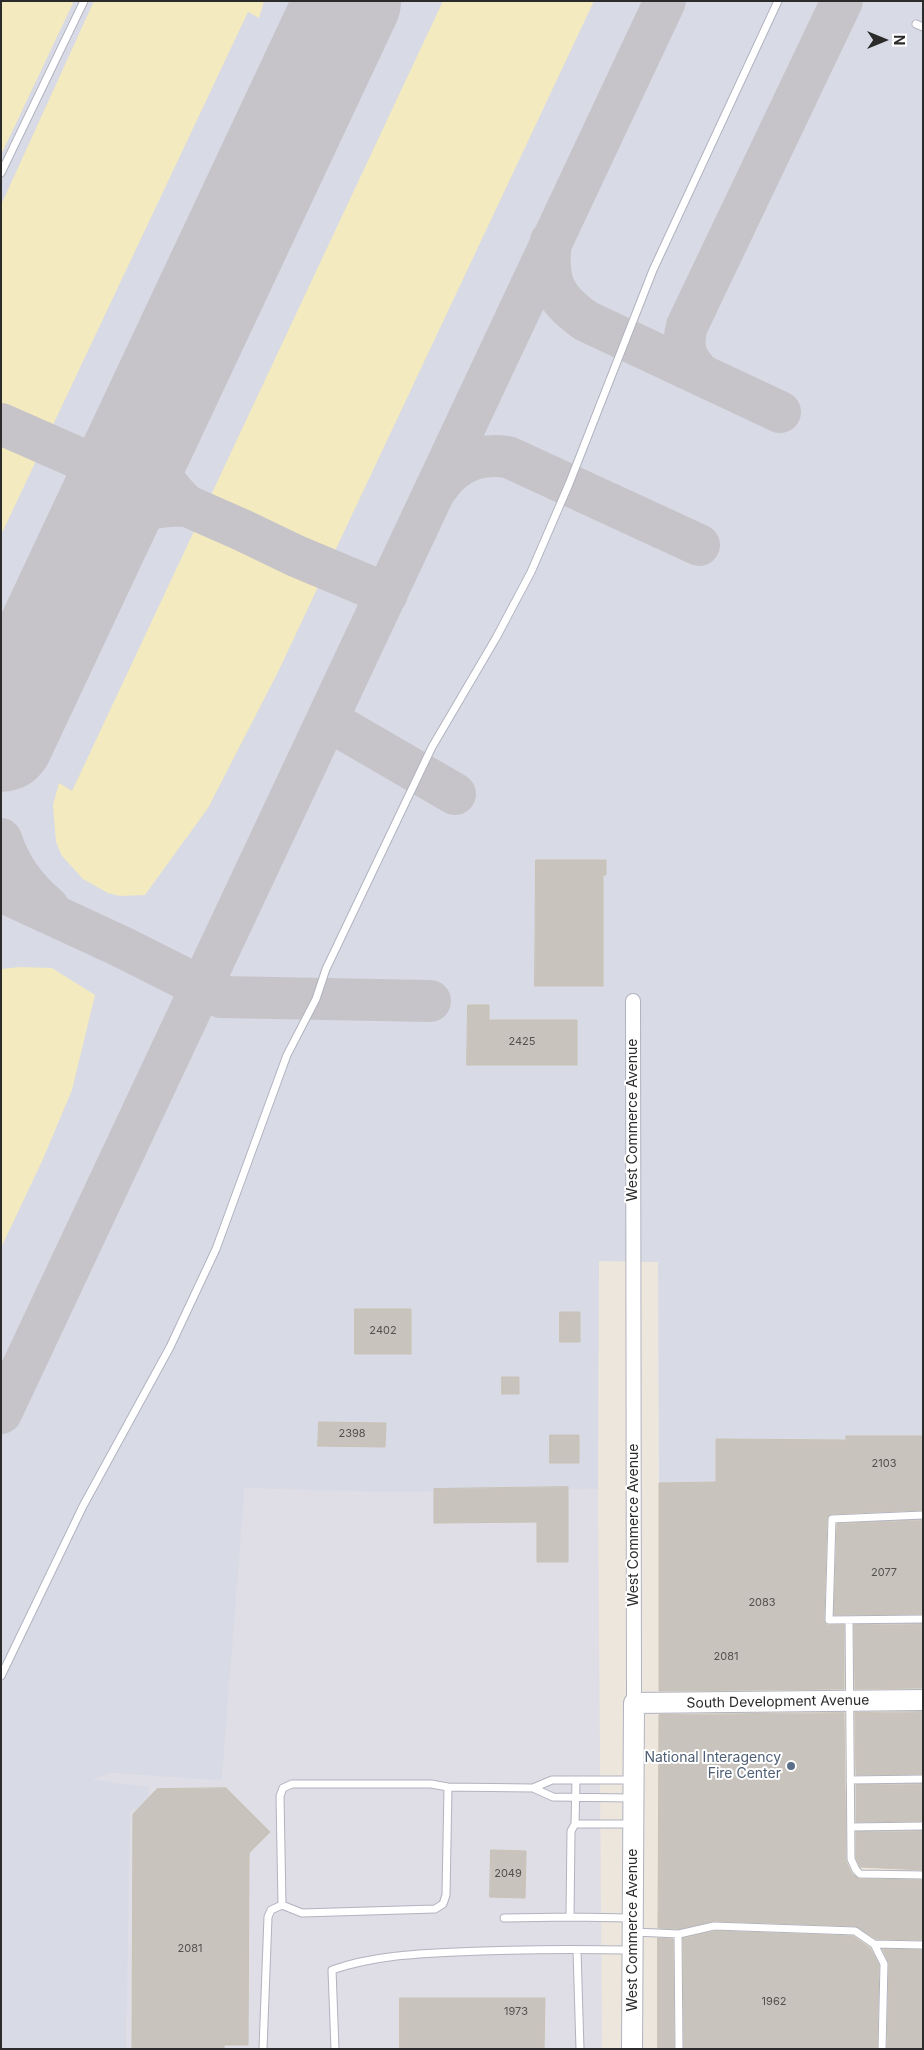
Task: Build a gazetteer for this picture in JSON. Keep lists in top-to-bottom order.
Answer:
{
  "streets": {
    "street": ["West Commerce Avenue", "South Development Avenue"]
  },
  "crossings": [
    ["West Commerce Avenue", "South Development Avenue"]
  ],
  "places": ["National Interagency Fire Center"],
  "house_numbers": [
    "2425",
    "2402",
    "2398",
    "2103",
    "2077",
    "2083",
    "2081",
    "2049",
    "2081",
    "1962",
    "1973"
  ],
  "north": "right"
}
